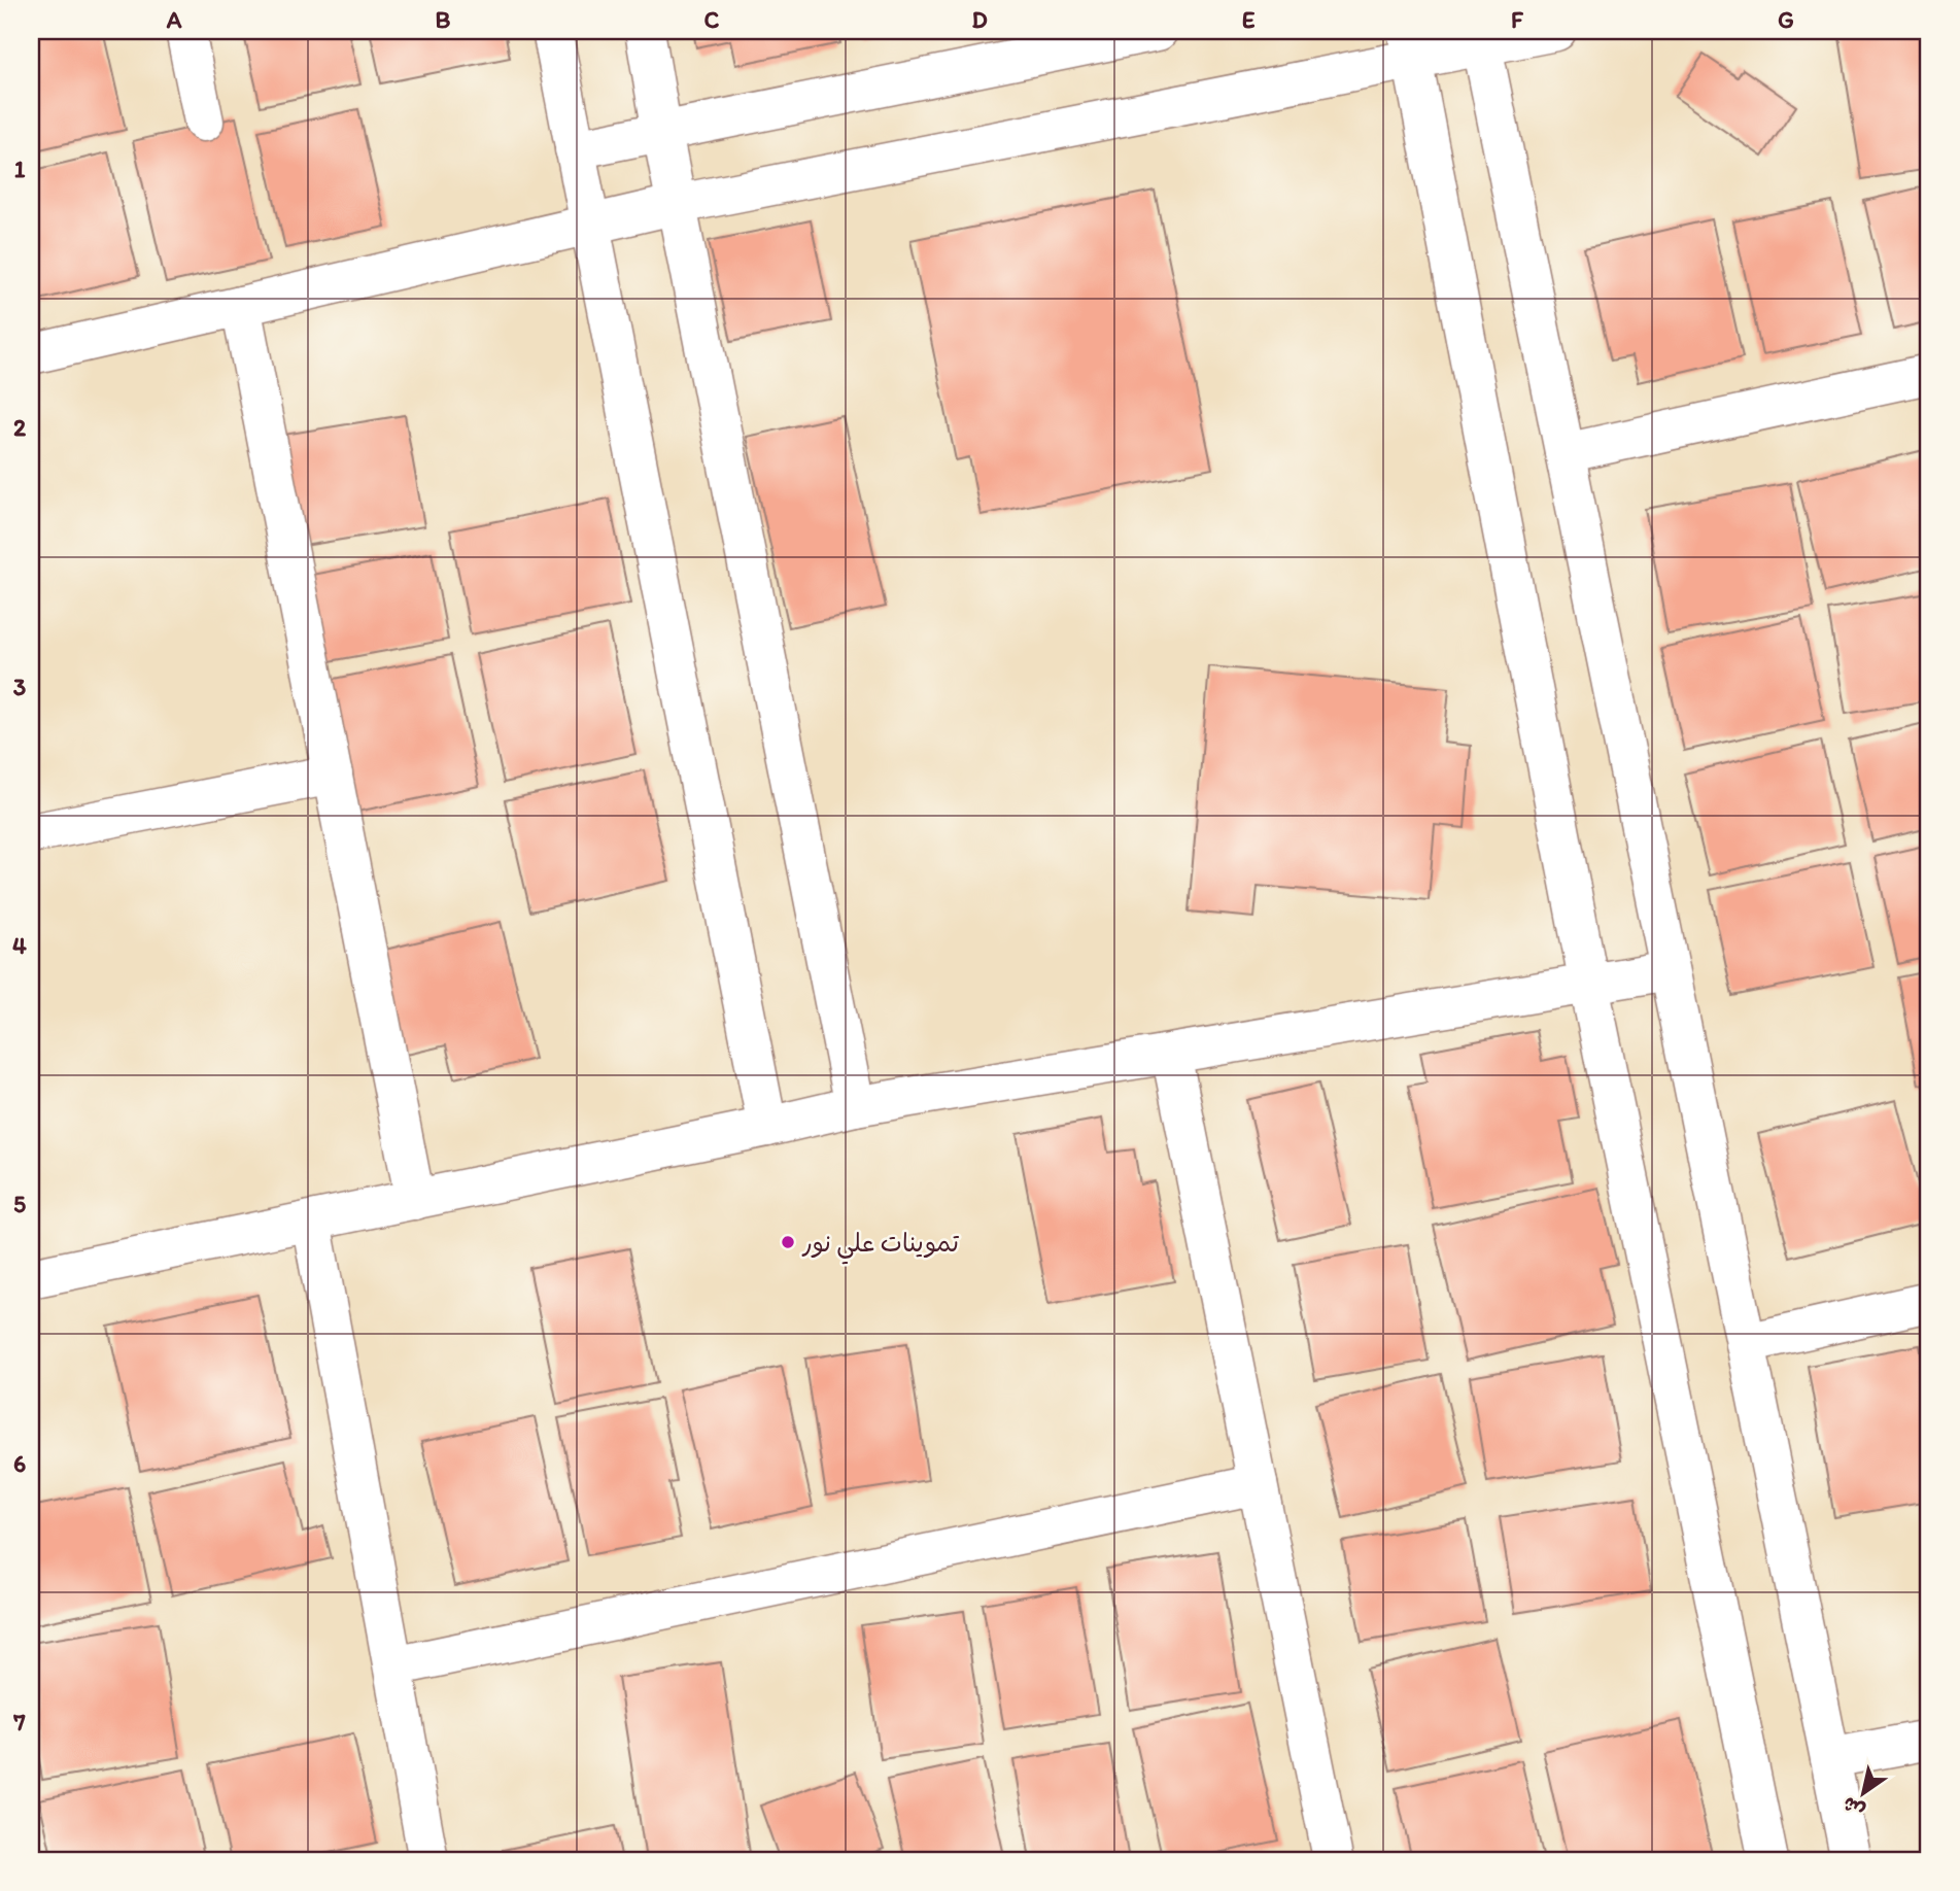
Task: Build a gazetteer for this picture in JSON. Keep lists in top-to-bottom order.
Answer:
{
  "places": ["تموينات علي نور"],
  "north": "bottom left",
  "grid": {
    "columns": [
      "A",
      "B",
      "C",
      "D",
      "E",
      "F",
      "G"
    ],
    "rows": [
      "1",
      "2",
      "3",
      "4",
      "5",
      "6",
      "7"
    ]
  }
}
